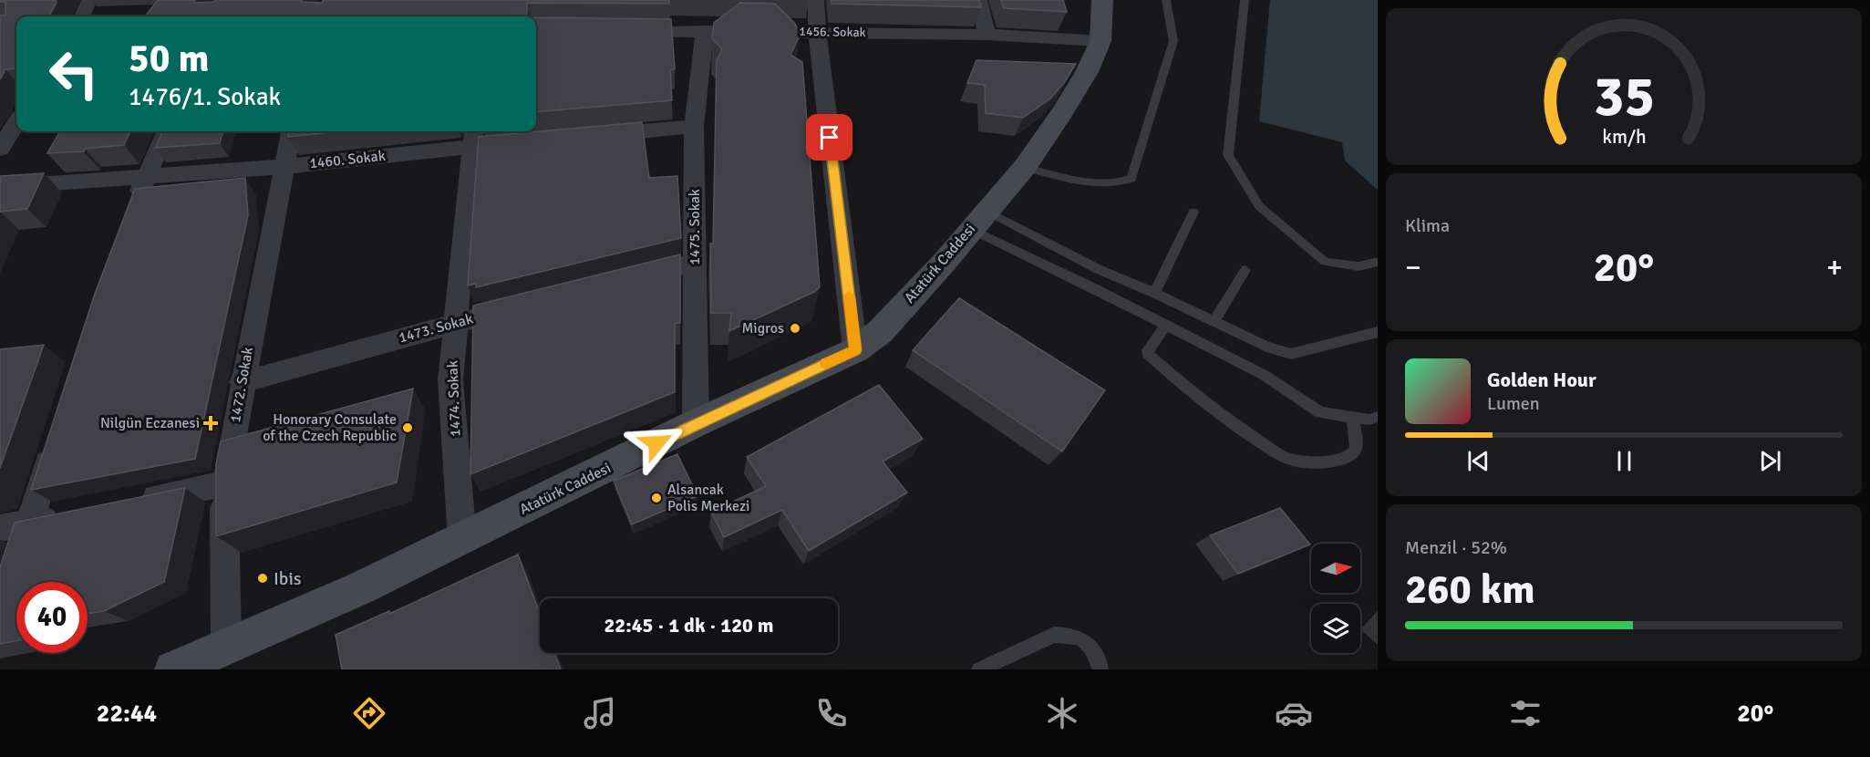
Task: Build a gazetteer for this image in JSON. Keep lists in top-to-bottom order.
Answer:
{
  "streets": {
    "street": [
      "1456. Sokak",
      "1460. Sokak",
      "1475. Sokak",
      "Atatürk Caddesi",
      "1473. Sokak",
      "1472. Sokak",
      "1474. Sokak"
    ]
  },
  "crossings": [
    ["1456. Sokak", "1475. Sokak"],
    ["1456. Sokak", "Atatürk Caddesi"],
    ["1460. Sokak", "1472. Sokak"],
    ["1460. Sokak", "1474. Sokak"],
    ["1475. Sokak", "Atatürk Caddesi"],
    ["Atatürk Caddesi", "1472. Sokak"],
    ["Atatürk Caddesi", "1474. Sokak"],
    ["1473. Sokak", "1472. Sokak"],
    ["1473. Sokak", "1474. Sokak"]
  ],
  "places": {
    "other": [
      "Migros",
      "Honorary Consulate of the Czech Republic",
      "Alsancak Polis Merkezi",
      "Ibis"
    ],
    "health": ["Nilgün Eczanesi"]
  },
  "north": "right",
  "page": {
    "turn": ["50 m", "1476/1. Sokak"],
    "tile": [
      "Klima",
      ["Menzil · 52%", "260 km"]
    ],
    "heat": ["−", "20°", "+"],
    "song": ["Golden Hour", "Lumen"],
    "limit": "40",
    "trip": "22:45 · 1 dk · 120 m",
    "tabs": ["22:44", "20°"],
    "gauge": ["35", "km/h"]
  }
}
